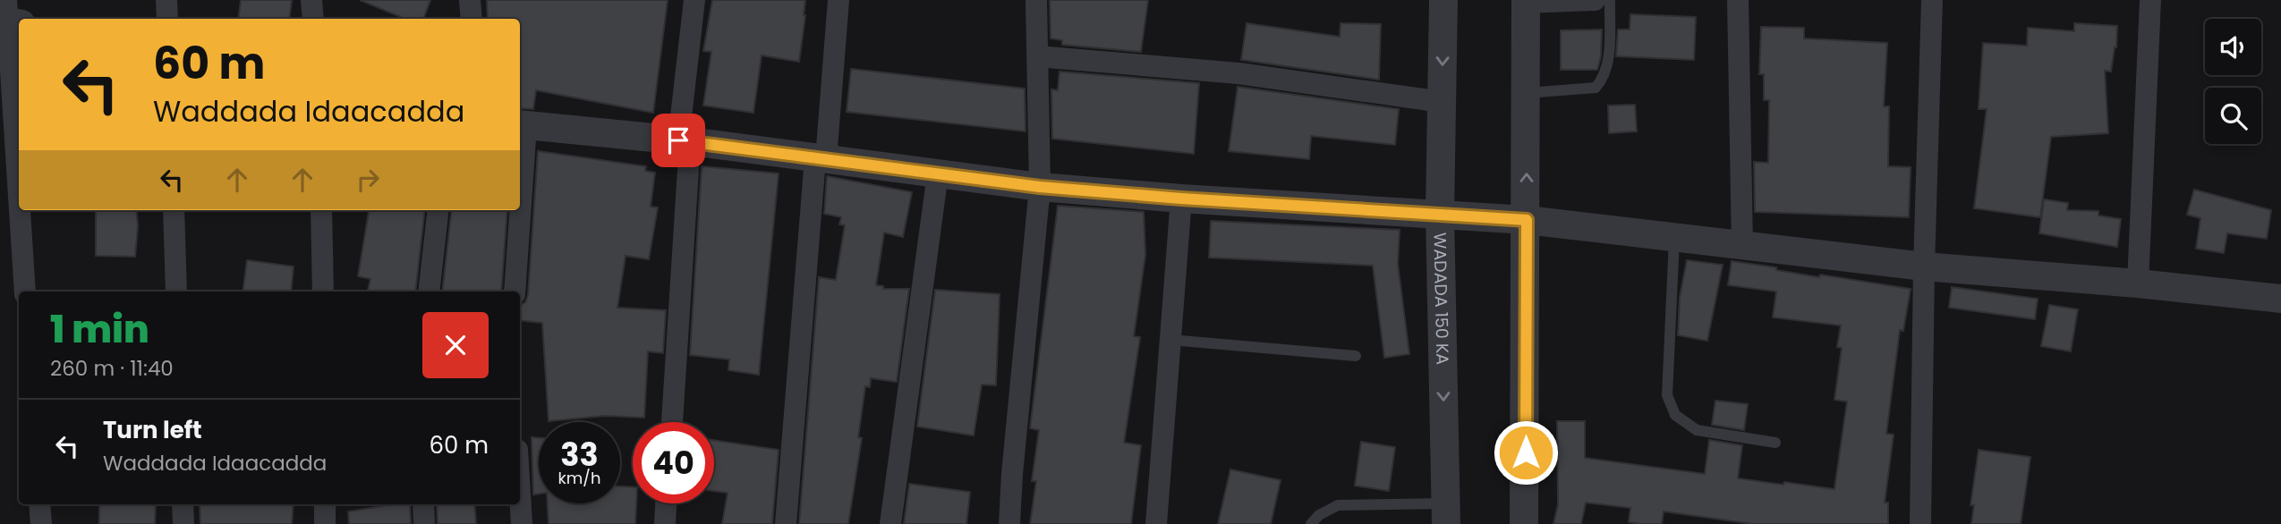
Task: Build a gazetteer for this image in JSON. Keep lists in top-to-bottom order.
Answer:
{
  "streets": {
    "street": ["WADADA 150 KA"]
  },
  "page": {
    "turn": ["60 m", "Waddada Idaacadda"],
    "heading": ["1 min", "260 m · 11:40"],
    "list": [
      {
        "name": "Turn left",
        "note": "Waddada Idaacadda",
        "value": "60 m"
      }
    ],
    "speed": "33 km/h",
    "limit": "40"
  }
}
